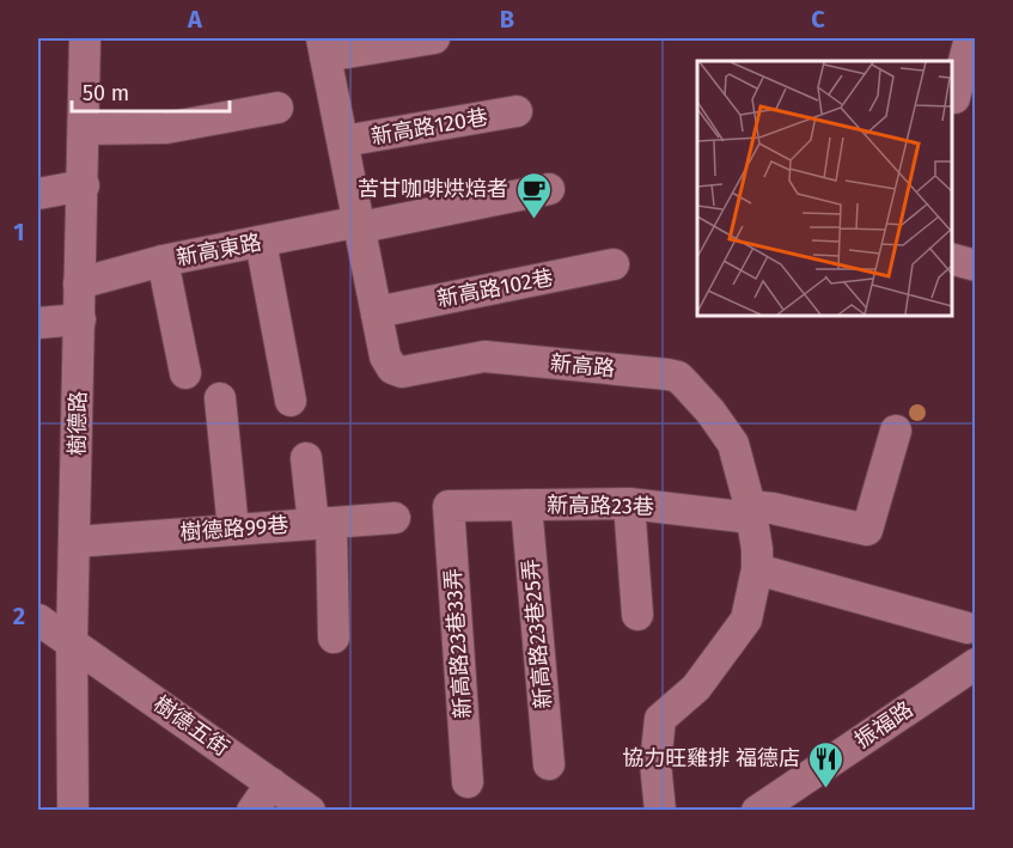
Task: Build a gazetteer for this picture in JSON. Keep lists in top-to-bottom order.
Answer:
{
  "streets": {
    "street": [
      "新高路120巷",
      "新高東路",
      "新高路102巷",
      "新高路",
      "樹德路",
      "新高路23巷",
      "樹德路99巷",
      "新高路23巷25弄",
      "新高路23巷33弄",
      "振福路",
      "樹德五街"
    ]
  },
  "crossings": [
    ["新高路120巷", "新高路"],
    ["新高東路", "新高路"],
    ["新高東路", "樹德路"],
    ["新高路102巷", "新高路"],
    ["新高路", "新高路23巷"],
    ["樹德路", "樹德路99巷"],
    ["樹德路", "樹德五街"],
    ["新高路23巷", "新高路23巷25弄"],
    ["新高路23巷", "新高路23巷33弄"]
  ],
  "places": {
    "cafe": ["苦甘咖啡烘焙者"],
    "restaurant": ["協力旺雞排 福德店"]
  },
  "scale_bar": "50 m",
  "grid": {
    "columns": ["A", "B", "C"],
    "rows": ["1", "2"]
  }
}
